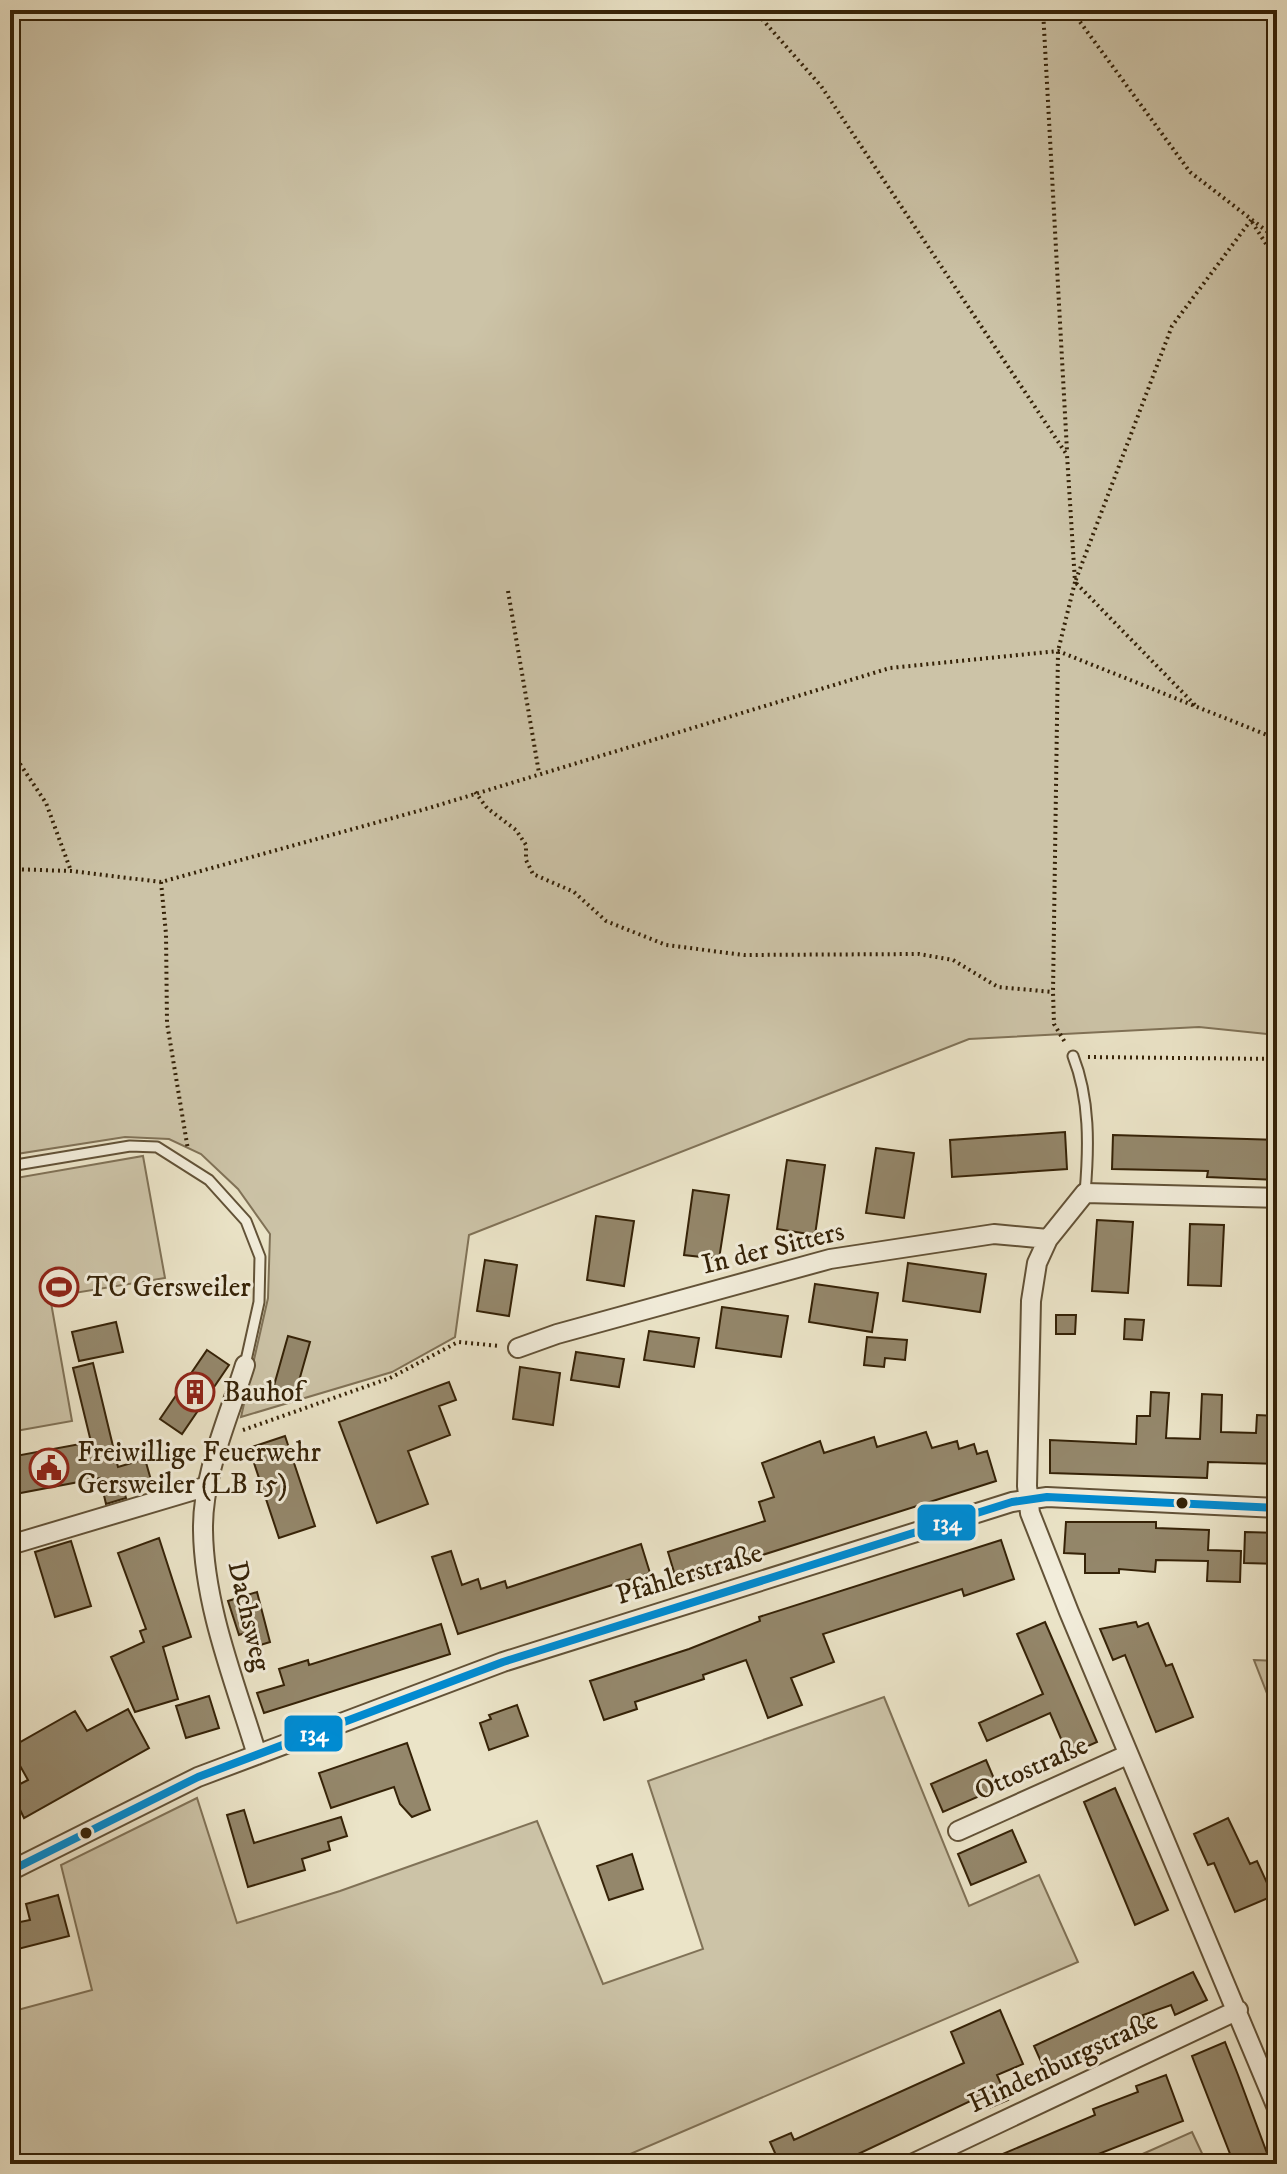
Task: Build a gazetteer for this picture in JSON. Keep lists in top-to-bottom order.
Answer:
{
  "streets": {
    "street": [
      "In der Sitters",
      "Pfählerstraße",
      "Dachsweg",
      "Ottostraße",
      "Hindenburgstraße"
    ]
  },
  "crossings": [
    ["Pfählerstraße", "Dachsweg"]
  ],
  "places": {
    "sports": ["TC Gersweiler"],
    "building": ["Bauhof"],
    "public building": ["Freiwillige Feuerwehr Gersweiler (LB 15)"]
  },
  "lines": ["transit line 134"]
}
